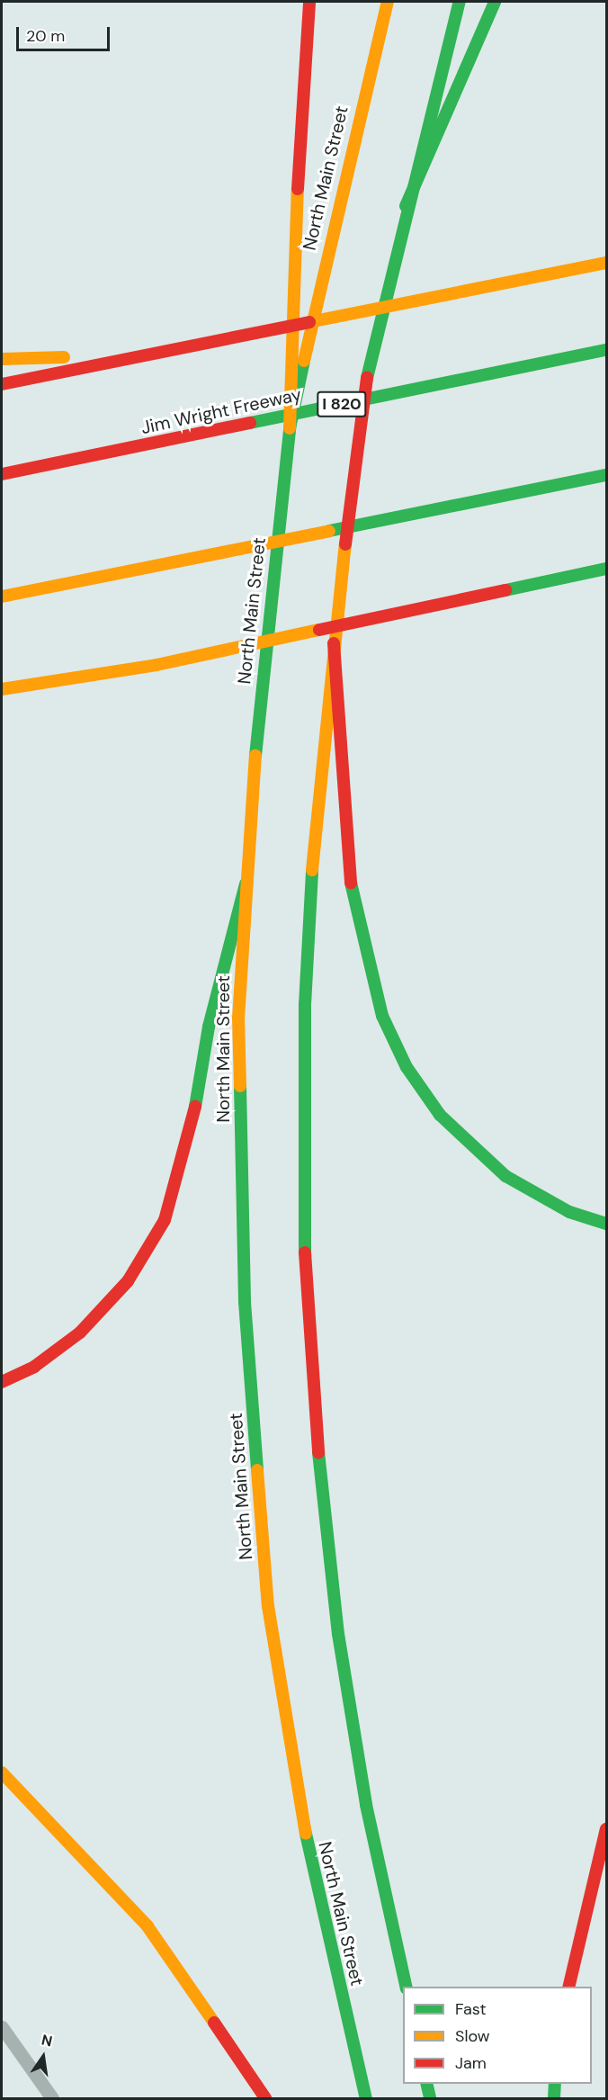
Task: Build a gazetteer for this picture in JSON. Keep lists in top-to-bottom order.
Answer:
{
  "streets": {
    "main road": ["North Main Street", "I 820", "Jim Wright Freeway"]
  },
  "legend": ["Fast", "Slow", "Jam"],
  "scale_bar": "20 m",
  "north": "top"
}
